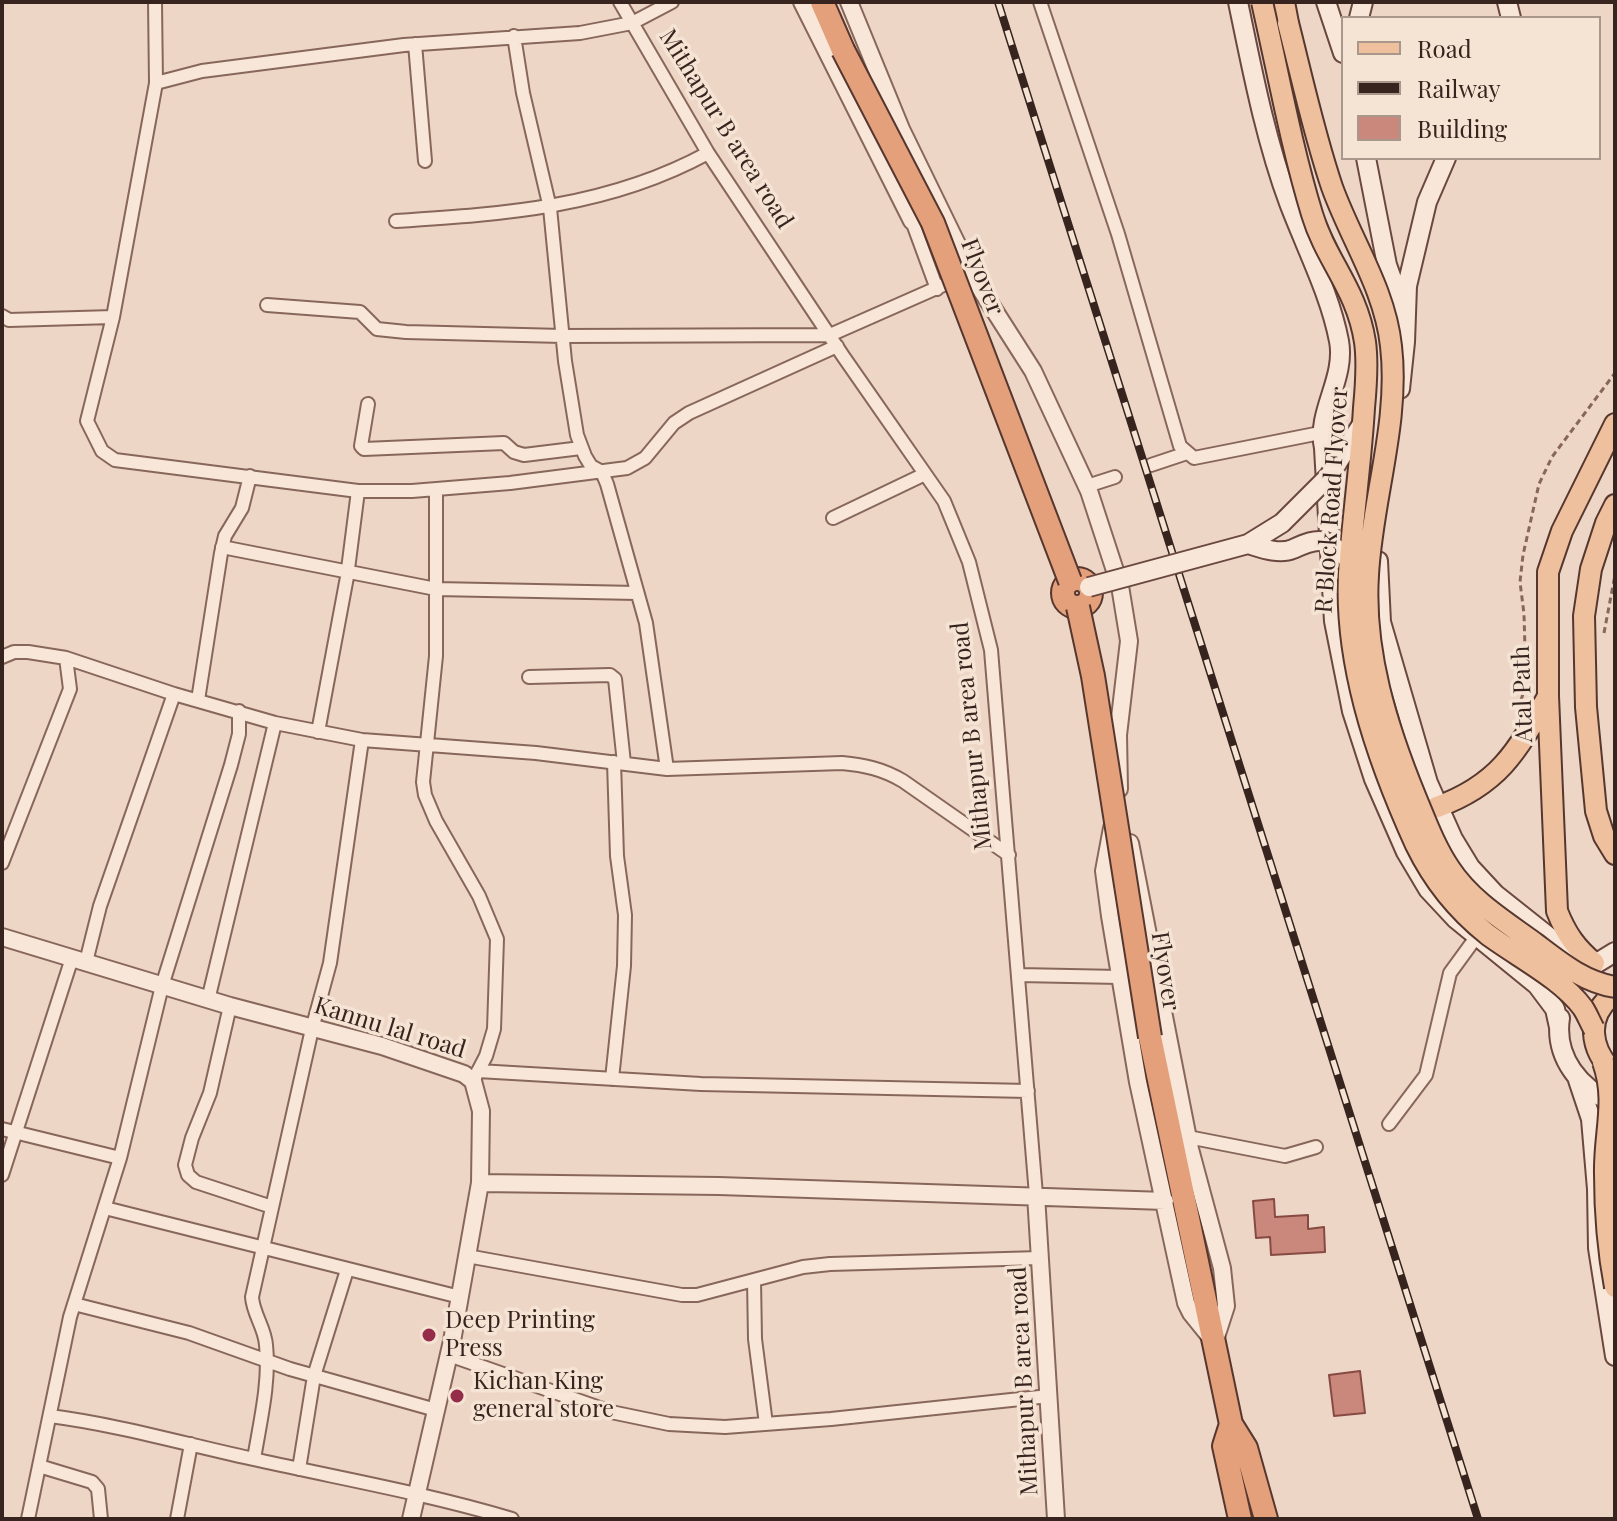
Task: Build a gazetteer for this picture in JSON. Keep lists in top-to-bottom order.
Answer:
{
  "streets": {
    "highway": ["Flyover"],
    "main road": ["R Block Road Flyover", "Atal Path"],
    "street": ["Mithapur B area road", "Kannu lal road"]
  },
  "places": ["Deep Printing Press", "Kichan King general store"],
  "legend": ["Road", "Railway", "Building"]
}
